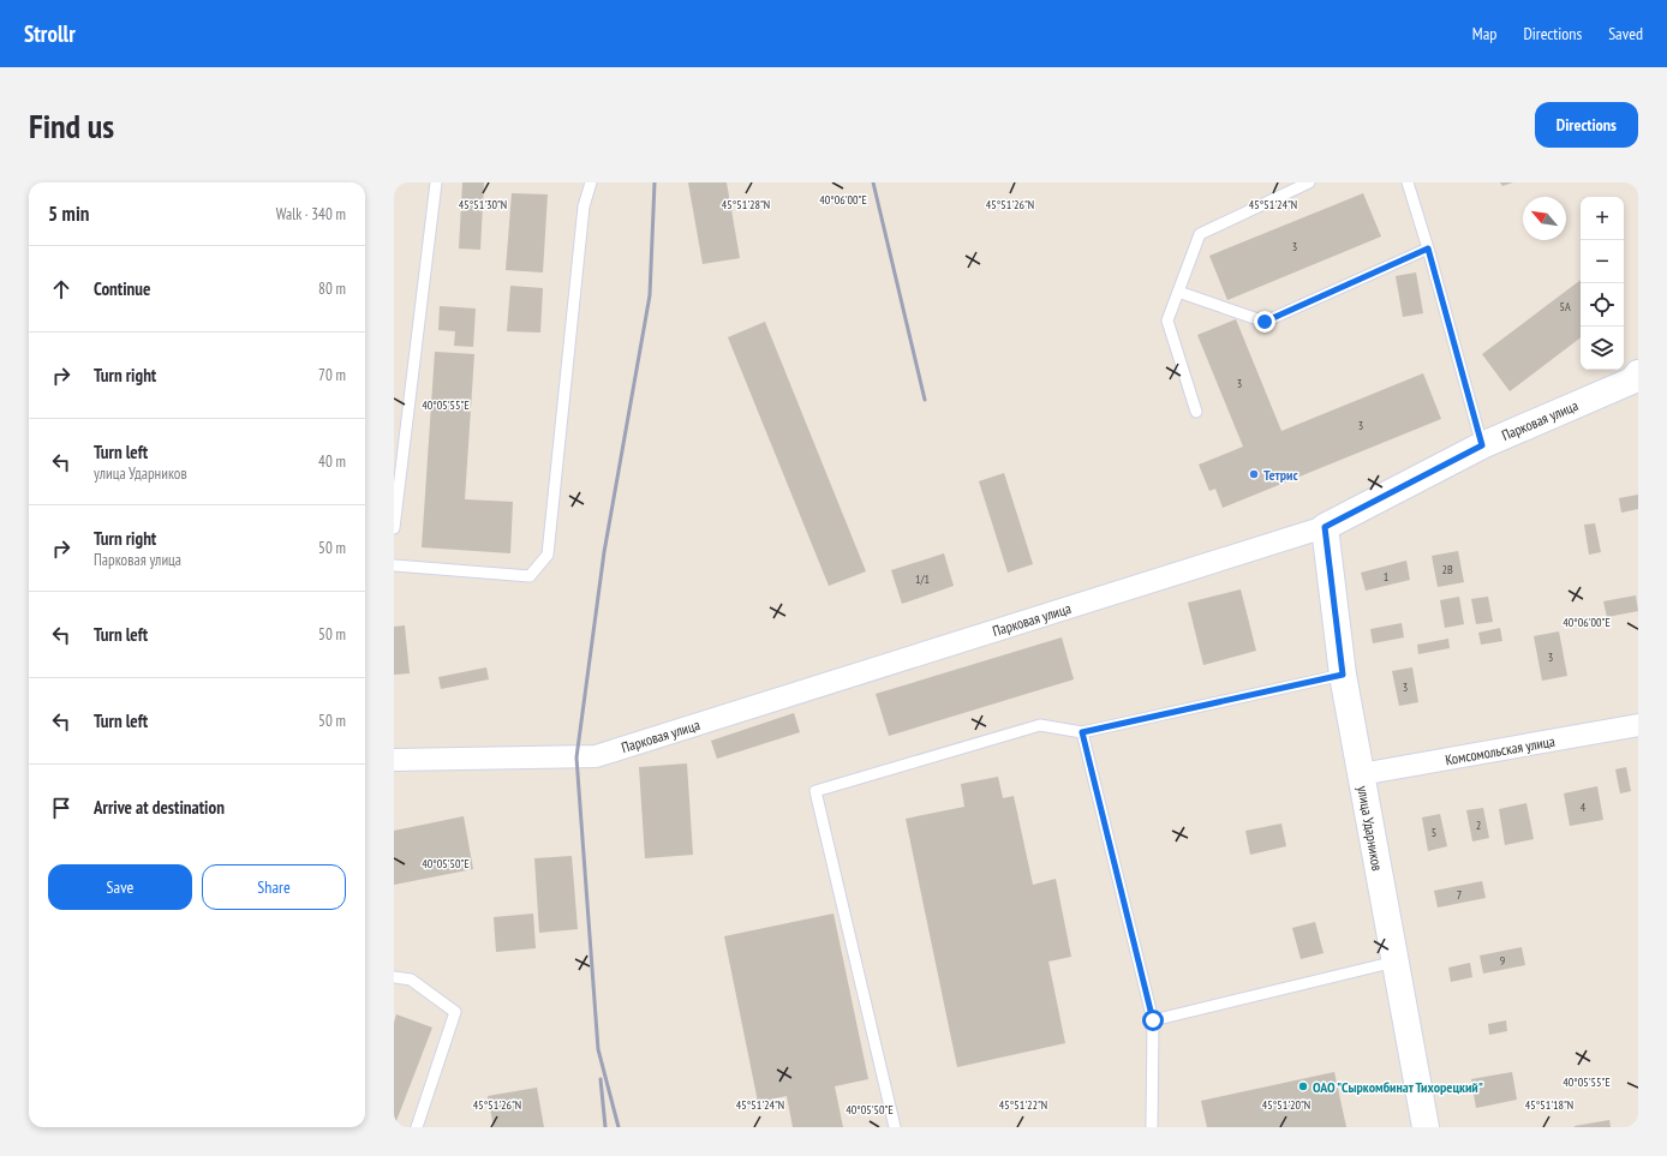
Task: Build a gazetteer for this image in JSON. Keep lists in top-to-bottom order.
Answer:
{
  "streets": {
    "main road": ["Парковая улица", "улица Ударников"],
    "street": ["Комсомольская улица"]
  },
  "crossings": [
    ["Парковая улица", "улица Ударников"],
    ["Комсомольская улица", "улица Ударников"]
  ],
  "places": ["Тетрис", "ОАО \"Сыркомбинат Тихорецкий\""],
  "house_numbers": [
    "3",
    "5А",
    "3",
    "3",
    "2В",
    "1",
    "1/1",
    "3",
    "3",
    "4",
    "2",
    "5",
    "7",
    "9"
  ],
  "north": "top left",
  "page": {
    "header": "Strollr",
    "nav": ["Map", "Directions", "Saved"],
    "buttons": [
      "Directions",
      ["Save", "Share"]
    ],
    "title": "Find us",
    "heading": ["5 min", "Walk · 340 m"],
    "map_buttons": ["+", "−"],
    "list": [
      ["Continue", "80 m"],
      ["Turn right", "70 m"],
      ["Turn left", "улица Ударников", "40 m"],
      ["Turn right", "Парковая улица", "50 m"],
      ["Turn left", "50 m"],
      ["Turn left", "50 m"],
      "Arrive at destination"
    ]
  },
  "coordinates": [
    "40°06'00\"E",
    "45°51'30\"N",
    "45°51'28\"N",
    "45°51'26\"N",
    "45°51'24\"N",
    "40°05'55\"E",
    "40°05'50\"E",
    "45°51'22\"N",
    "45°51'20\"N",
    "45°51'18\"N"
  ]
}
